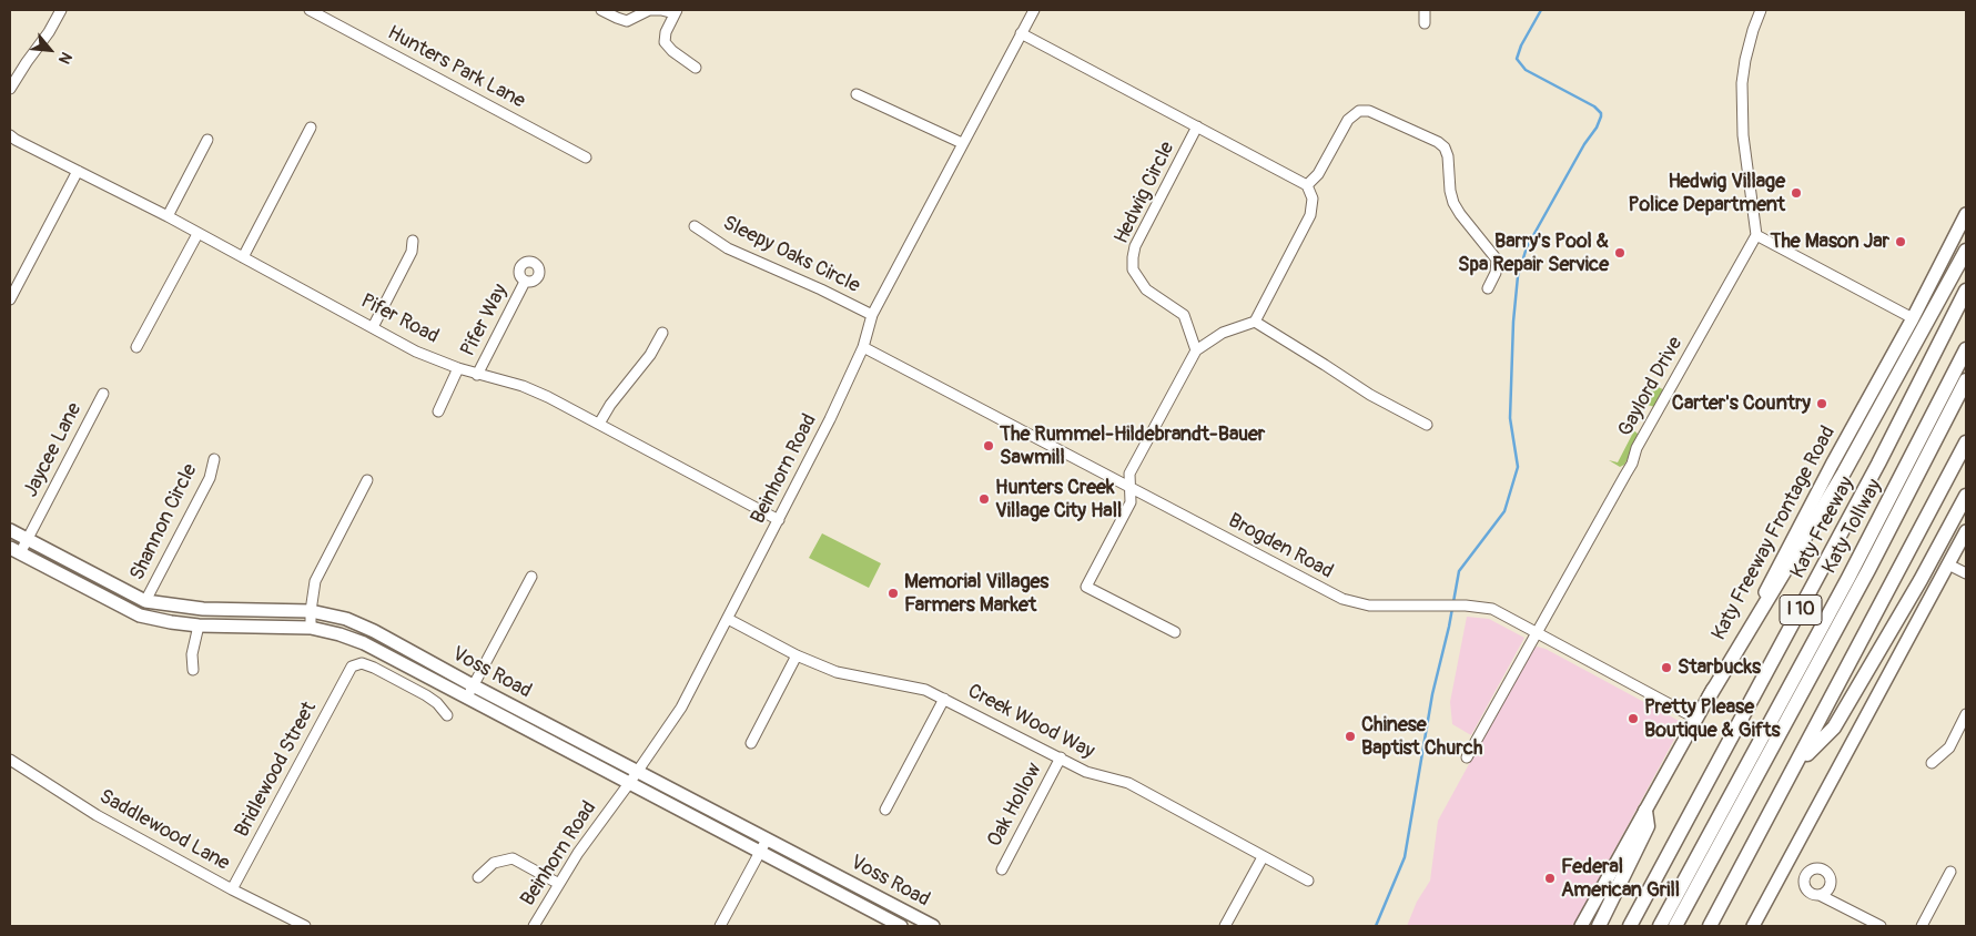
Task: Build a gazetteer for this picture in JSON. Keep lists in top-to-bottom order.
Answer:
{
  "streets": {
    "highway": ["Katy Tollway", "Katy Freeway", "I 10"],
    "main road": ["Katy Freeway Frontage Road", "Voss Road"],
    "street": [
      "Hunters Park Lane",
      "Hedwig Circle",
      "Sleepy Oaks Circle",
      "Pifer Road",
      "Pifer Way",
      "Gaylord Drive",
      "Jaycee Lane",
      "Beinhorn Road",
      "Shannon Circle",
      "Brogden Road",
      "Creek Wood Way",
      "Bridlewood Street",
      "Oak Hollow",
      "Saddlewood Lane"
    ]
  },
  "crossings": [
    ["Hedwig Circle", "Beinhorn Road"],
    ["Sleepy Oaks Circle", "Beinhorn Road"],
    ["Pifer Road", "Pifer Way"],
    ["Pifer Road", "Beinhorn Road"],
    ["Gaylord Drive", "Brogden Road"],
    ["Jaycee Lane", "Voss Road"],
    ["Beinhorn Road", "Brogden Road"],
    ["Beinhorn Road", "Voss Road"],
    ["Beinhorn Road", "Creek Wood Way"],
    ["Shannon Circle", "Voss Road"],
    ["Katy Freeway Frontage Road", "Brogden Road"],
    ["Creek Wood Way", "Oak Hollow"],
    ["Bridlewood Street", "Saddlewood Lane"]
  ],
  "places": [
    "Hedwig Village Police Department",
    "The Mason Jar",
    "Barry's Pool & Spa Repair Service",
    "Carter's Country",
    "The Rummel-Hildebrandt-Bauer Sawmill",
    "Hunters Creek Village City Hall",
    "Memorial Villages Farmers Market",
    "Starbucks",
    "Pretty Please Boutique & Gifts",
    "Chinese Baptist Church",
    "Federal American Grill"
  ],
  "north": "bottom right"
}
